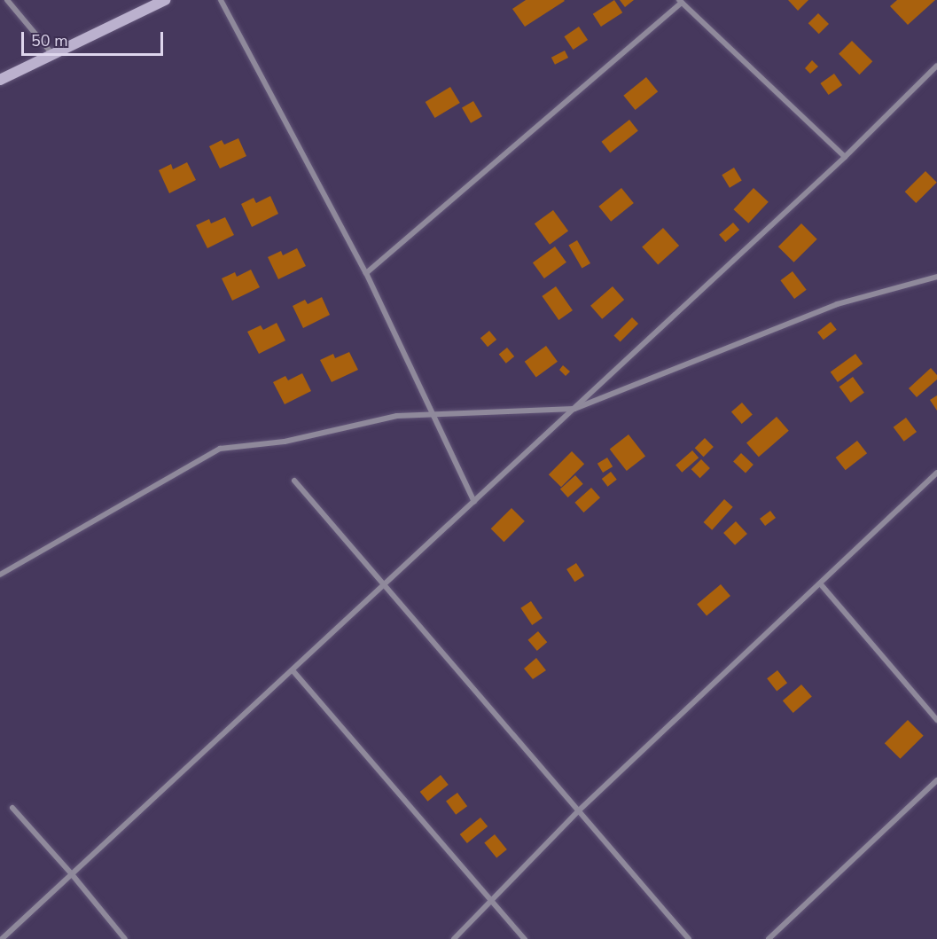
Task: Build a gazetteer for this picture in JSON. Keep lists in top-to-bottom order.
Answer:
{
  "scale_bar": "50 m"
}
